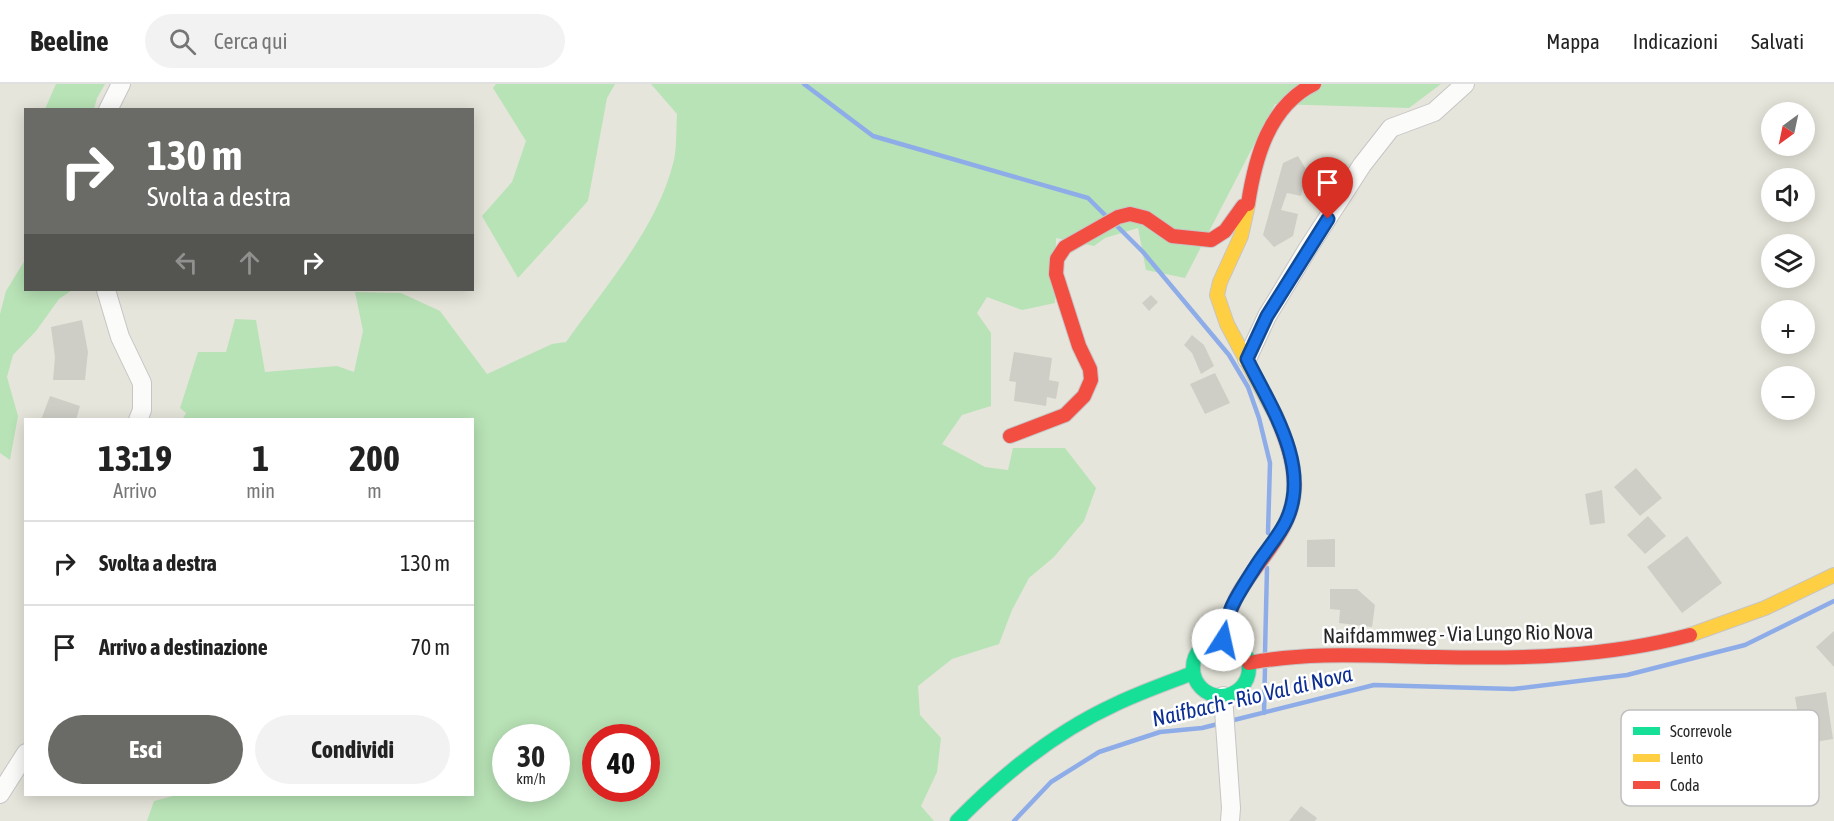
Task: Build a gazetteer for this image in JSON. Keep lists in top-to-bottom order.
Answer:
{
  "streets": {
    "street": ["Naifdammweg - Via Lungo Rio Nova"]
  },
  "water": ["Naifbach - Rio Val di Nova"],
  "legend": ["Scorrevole", "Lento", "Coda"],
  "north": "bottom left",
  "page": {
    "header": "Beeline",
    "search": "Cerca qui",
    "nav": ["Mappa", "Indicazioni", "Salvati"],
    "map_buttons": ["+", "−"],
    "turn": ["130 m", "Svolta a destra"],
    "eta": [
      "13:19",
      "Arrivo",
      "1",
      "min",
      "200",
      "m"
    ],
    "list": [
      {
        "name": "Svolta a destra",
        "value": "130 m"
      },
      {
        "name": "Arrivo a destinazione",
        "value": "70 m"
      }
    ],
    "buttons": ["Esci", "Condividi"],
    "speed": "30 km/h",
    "limit": "40"
  }
}
